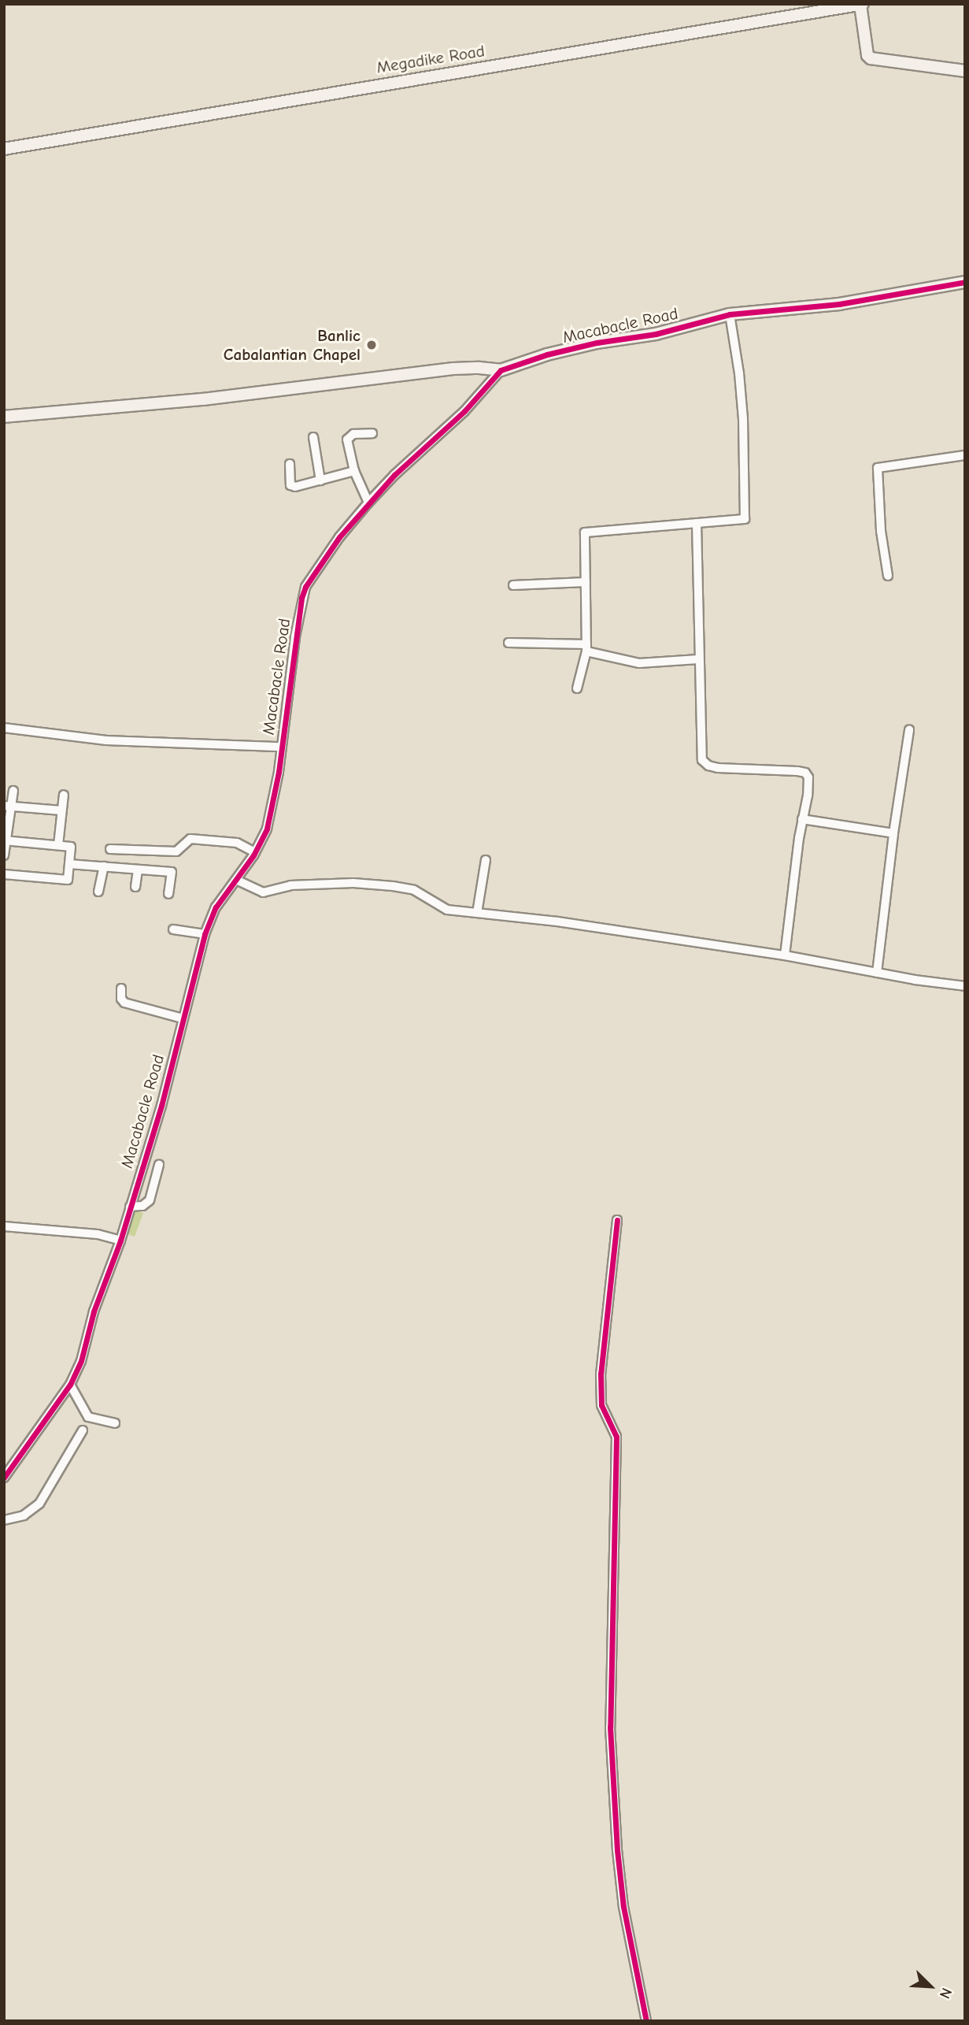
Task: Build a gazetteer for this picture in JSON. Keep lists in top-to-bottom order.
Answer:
{
  "streets": {
    "street": ["Megadike Road", "Macabacle Road"]
  },
  "places": ["Banlic Cabalantian Chapel"],
  "north": "bottom right"
}
